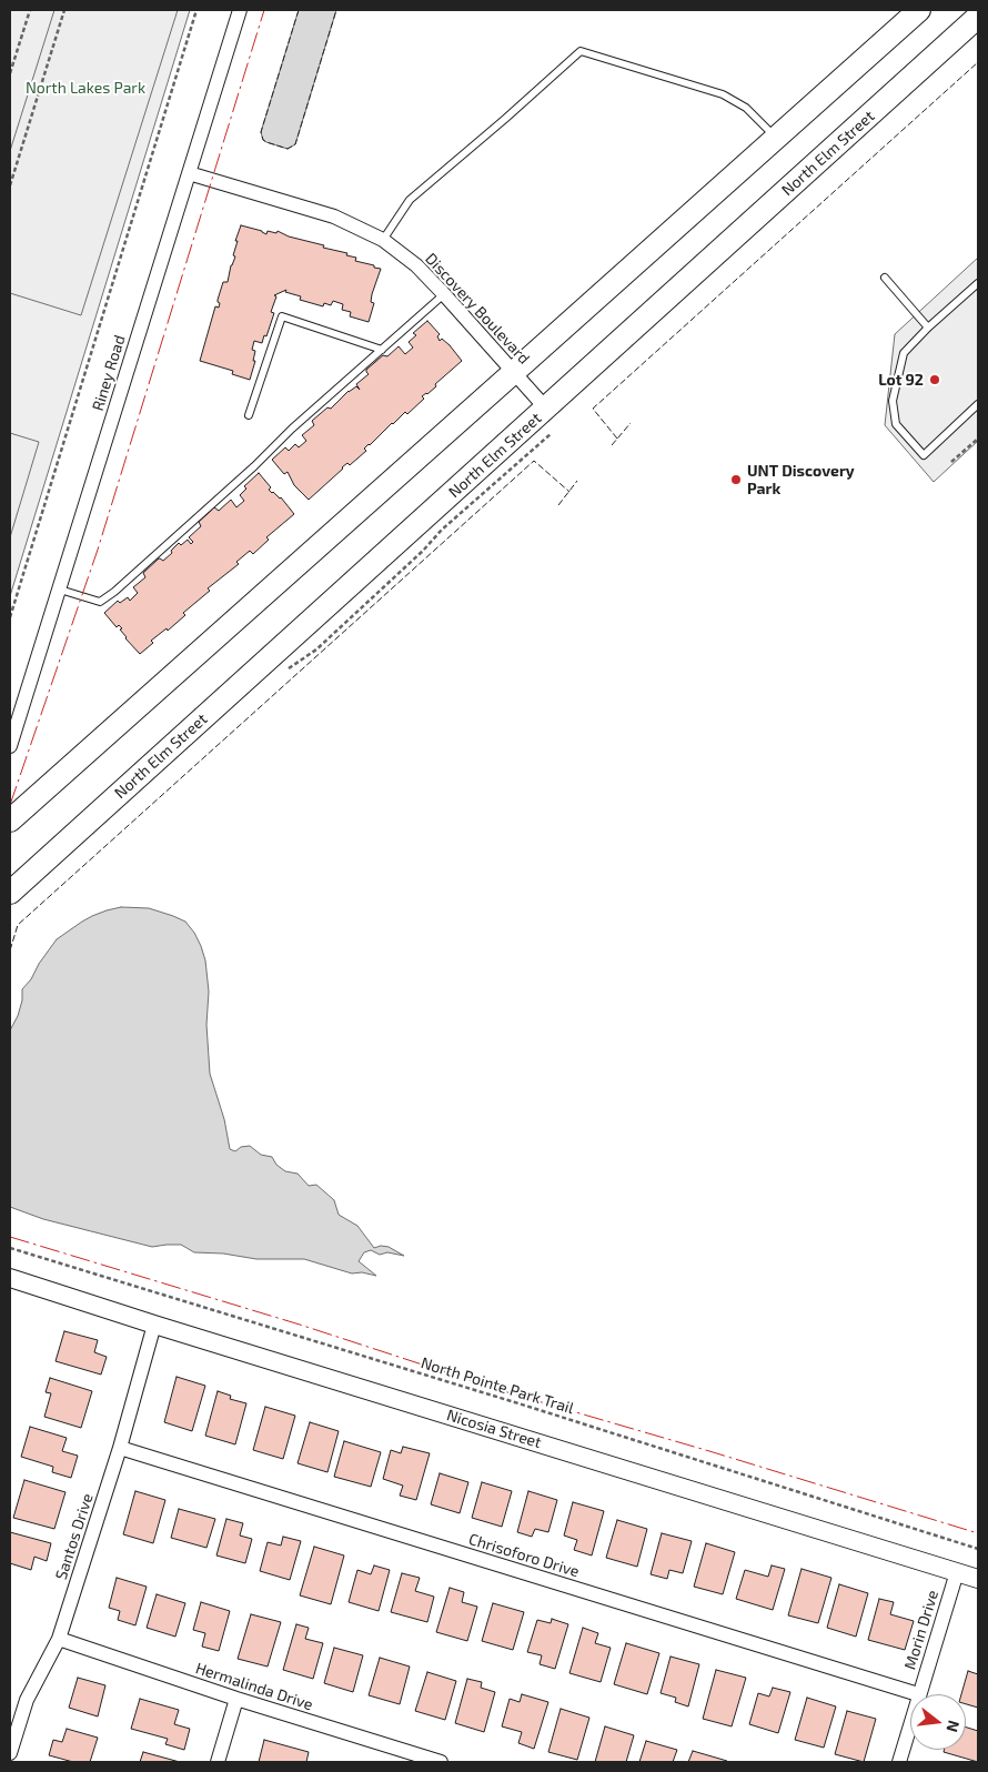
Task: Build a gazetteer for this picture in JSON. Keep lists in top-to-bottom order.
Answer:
{
  "streets": {
    "main road": ["North Elm Street"],
    "street": [
      "Discovery Boulevard",
      "Riney Road",
      "Nicosia Street",
      "Santos Drive",
      "Chrisoforo Drive",
      "Morin Drive",
      "Hermalinda Drive"
    ],
    "path": ["North Pointe Park Trail"]
  },
  "crossings": [
    ["North Elm Street", "Discovery Boulevard"],
    ["Discovery Boulevard", "Riney Road"],
    ["Nicosia Street", "Santos Drive"],
    ["Nicosia Street", "Morin Drive"],
    ["Santos Drive", "Chrisoforo Drive"],
    ["Santos Drive", "Hermalinda Drive"],
    ["Chrisoforo Drive", "Morin Drive"]
  ],
  "parks": ["North Lakes Park"],
  "places": ["Lot 92", "UNT Discovery Park"],
  "north": "right"
}
